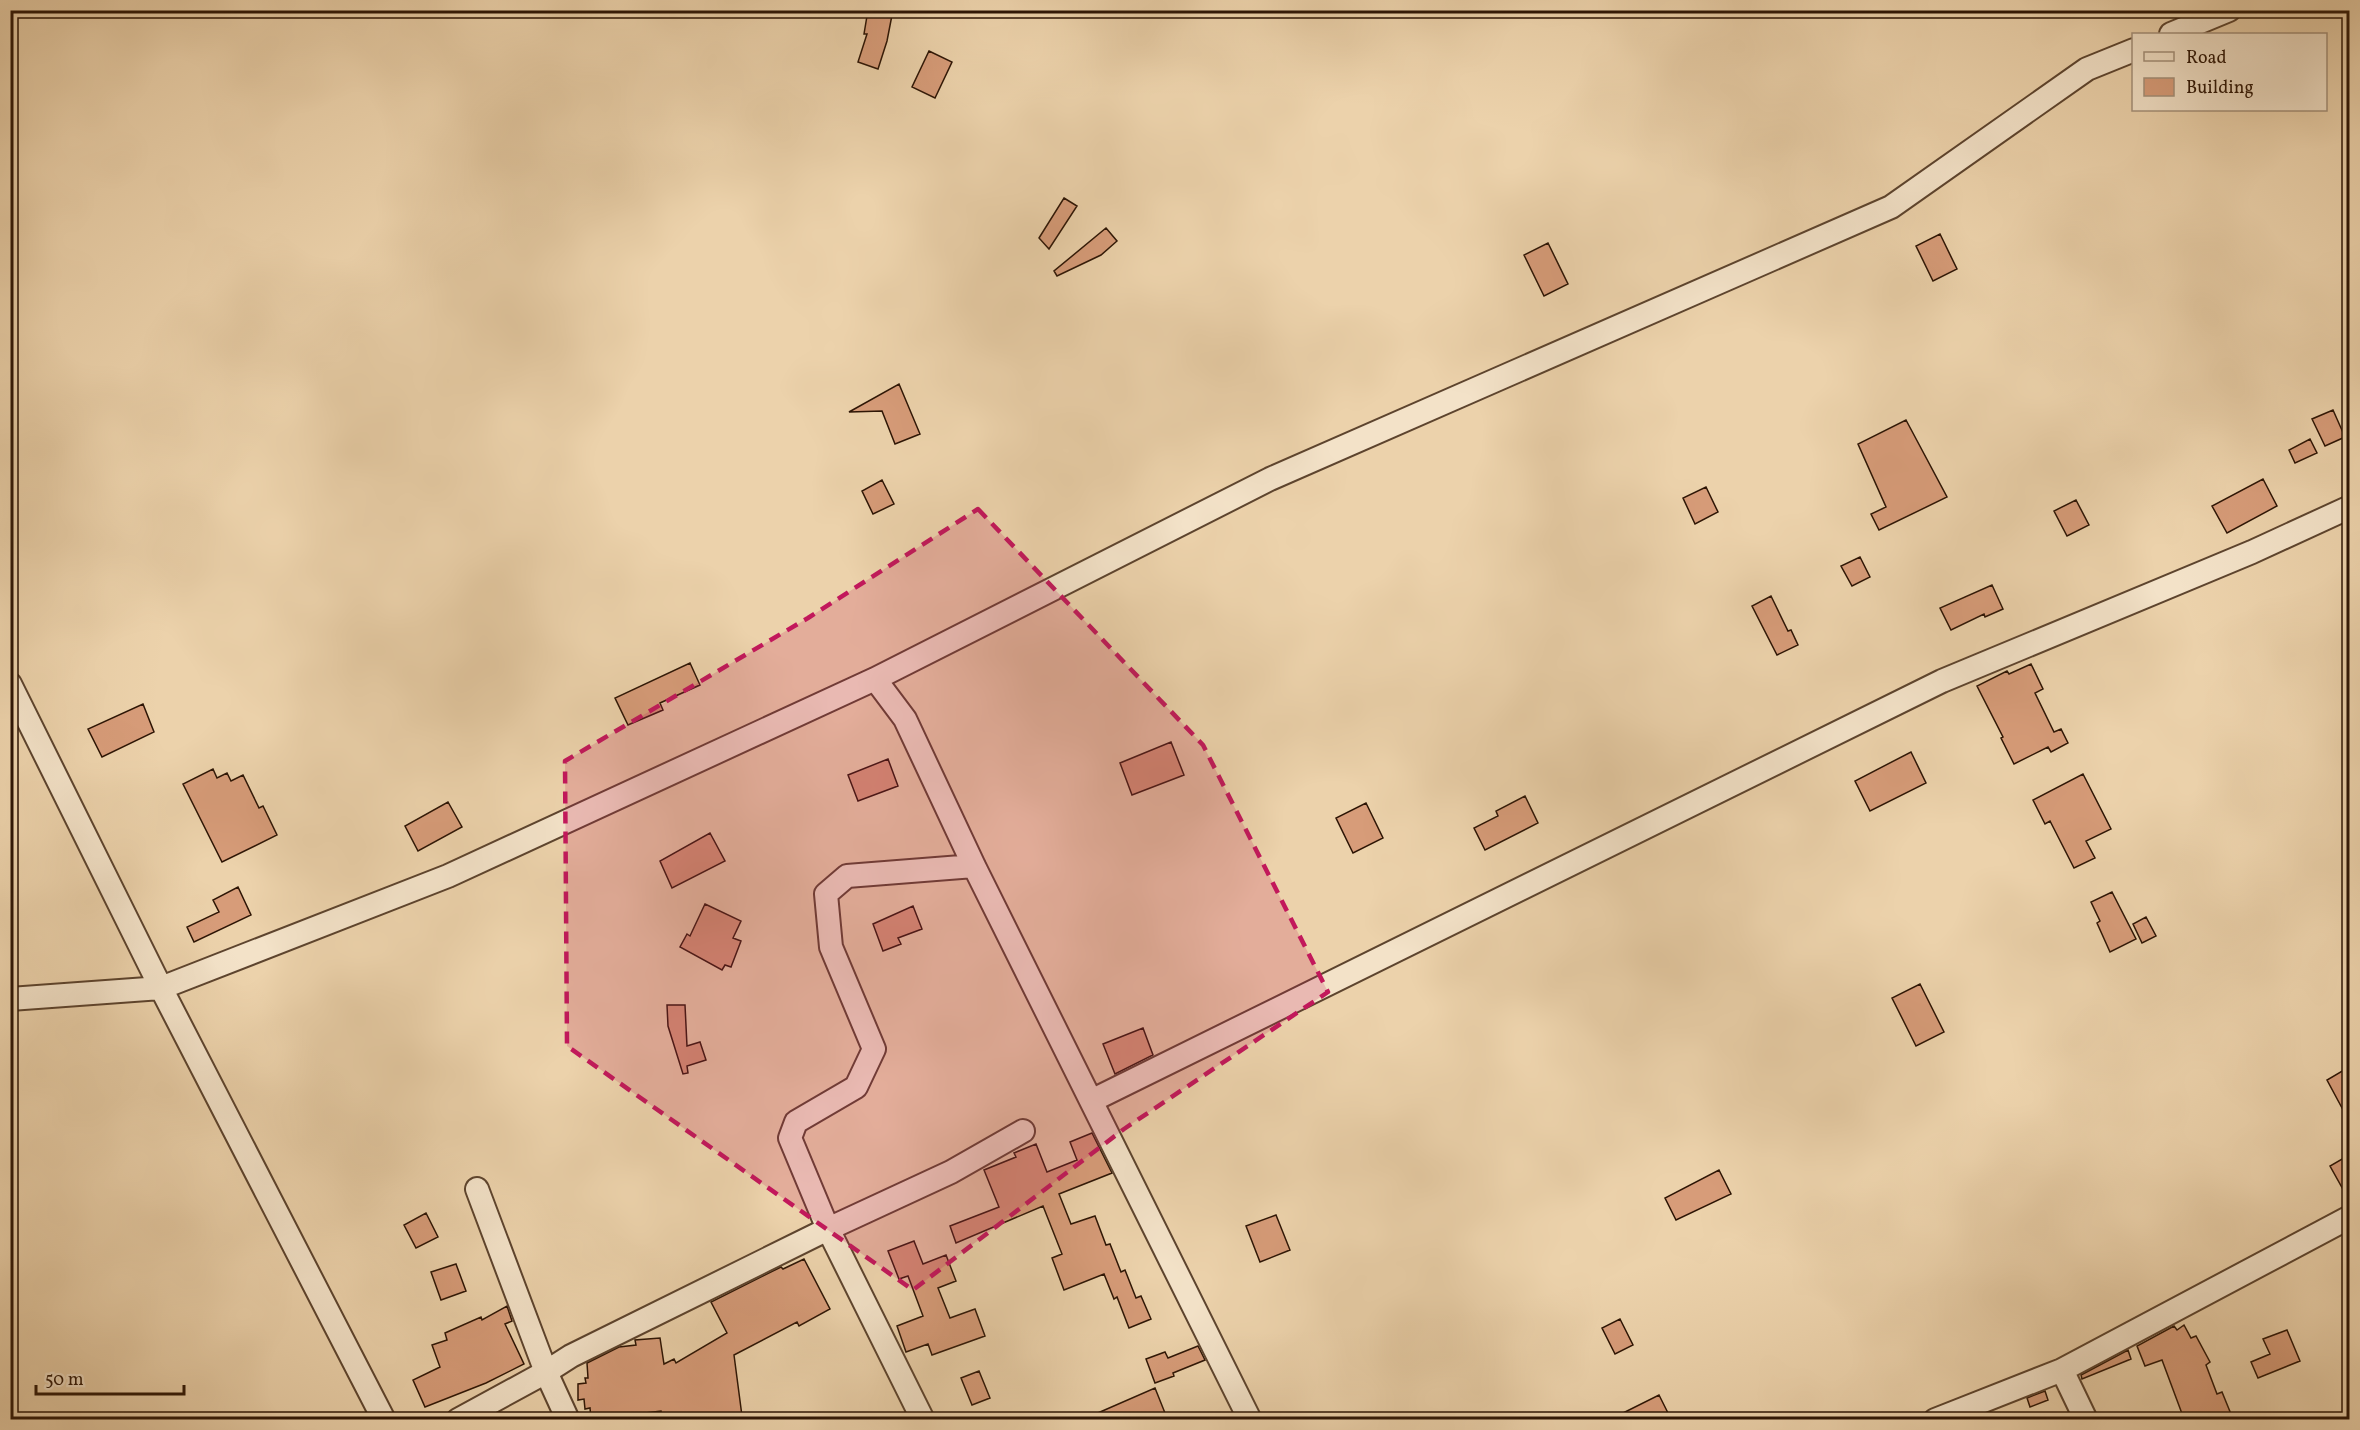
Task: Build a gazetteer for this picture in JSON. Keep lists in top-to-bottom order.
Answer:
{
  "legend": ["Road", "Building"],
  "scale_bar": "50 m"
}
